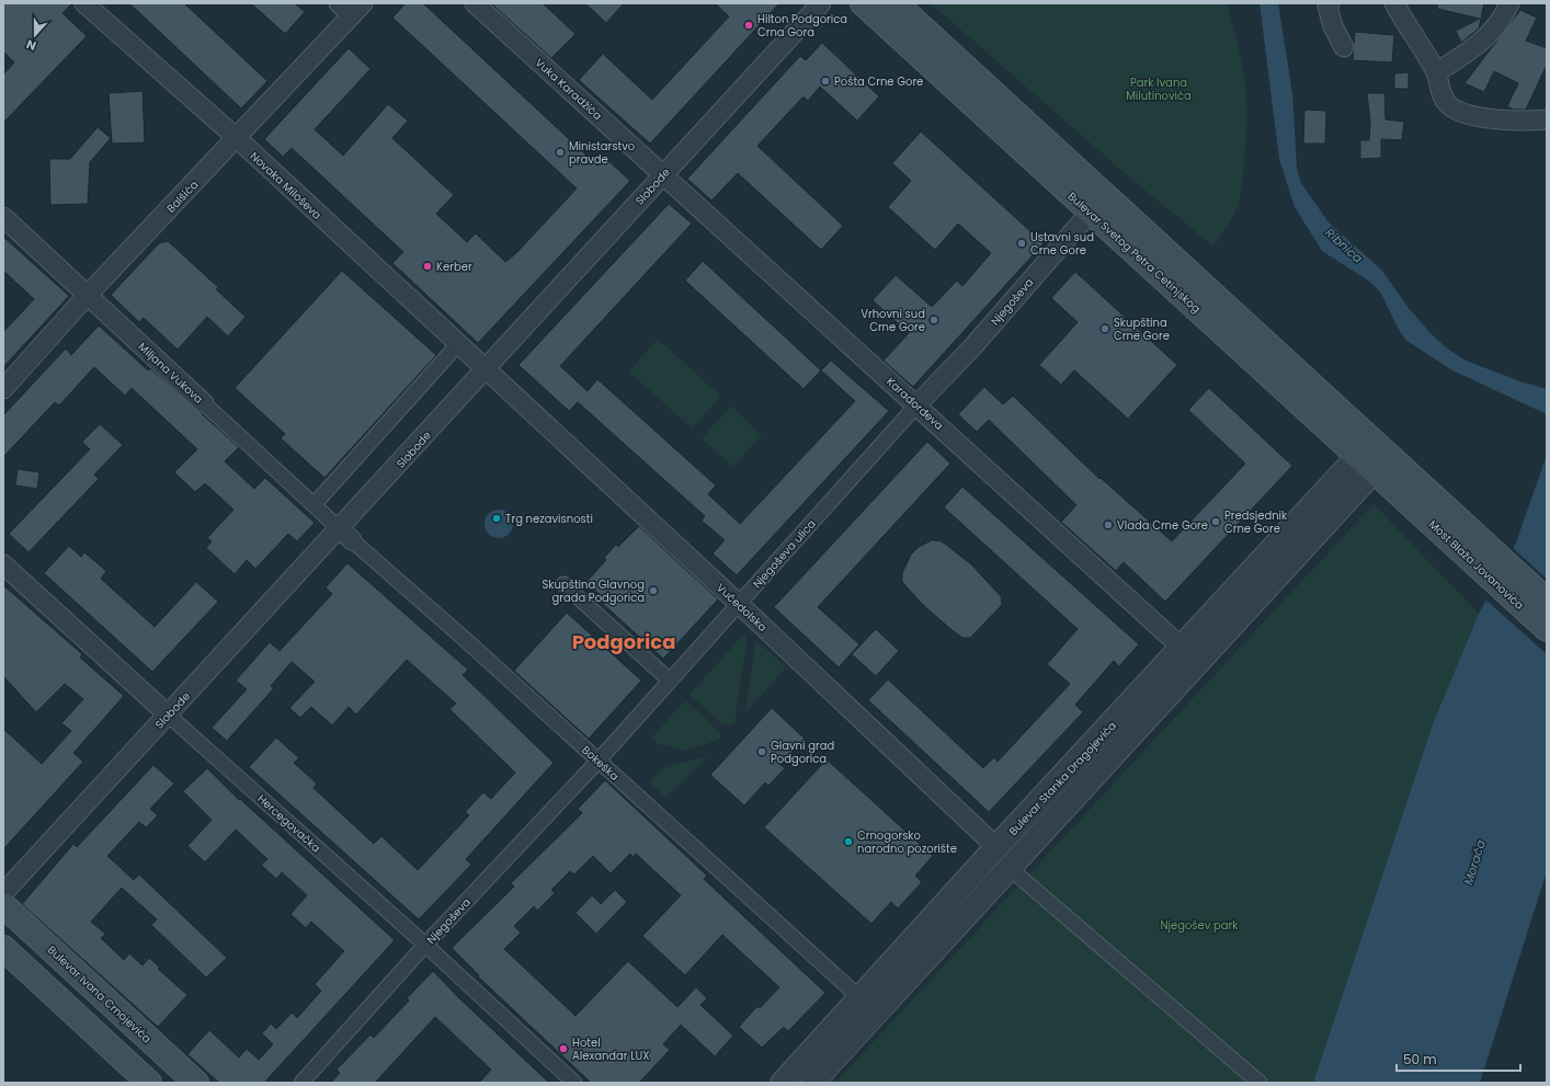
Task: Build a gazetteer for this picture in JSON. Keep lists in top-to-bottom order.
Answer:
{
  "streets": {
    "main road": ["Bulevar Svetog Petra Cetinjskog", "Most Blaža Jovanovića", "Bulevar Ivana Crnojevića"],
    "street": [
      "Vuka Karadžića",
      "Novaka Miloševa",
      "Slobode",
      "Balšića",
      "Njegoševa",
      "Miljana Vukova",
      "Karađorđeva",
      "Njegoševa ulica",
      "Vučedolska",
      "Bokeška",
      "Bulevar Stanka Dragojevića",
      "Hercegovačka"
    ]
  },
  "crossings": [
    ["Vuka Karadžića", "Slobode"],
    ["Vuka Karadžića", "Karađorđeva"],
    ["Novaka Miloševa", "Slobode"],
    ["Novaka Miloševa", "Balšića"],
    ["Novaka Miloševa", "Vučedolska"],
    ["Slobode", "Miljana Vukova"],
    ["Slobode", "Karađorđeva"],
    ["Slobode", "Vučedolska"],
    ["Slobode", "Bokeška"],
    ["Slobode", "Hercegovačka"],
    ["Balšića", "Miljana Vukova"],
    ["Bulevar Svetog Petra Cetinjskog", "Njegoševa"],
    ["Bulevar Svetog Petra Cetinjskog", "Most Blaža Jovanovića"],
    ["Bulevar Svetog Petra Cetinjskog", "Bulevar Stanka Dragojevića"],
    ["Njegoševa", "Karađorđeva"],
    ["Njegoševa", "Njegoševa ulica"],
    ["Njegoševa", "Bokeška"],
    ["Njegoševa", "Hercegovačka"],
    ["Miljana Vukova", "Bokeška"],
    ["Karađorđeva", "Njegoševa ulica"],
    ["Karađorđeva", "Bulevar Stanka Dragojevića"],
    ["Njegoševa ulica", "Vučedolska"],
    ["Njegoševa ulica", "Bokeška"],
    ["Vučedolska", "Bulevar Stanka Dragojevića"],
    ["Bokeška", "Bulevar Stanka Dragojevića"]
  ],
  "districts": ["Podgorica"],
  "water": ["Ribnica", "Morača"],
  "parks": ["Park Ivana Milutinovića", "Njegošev park"],
  "places": [
    "Hilton Podgorica Crna Gora",
    "Pošta Crne Gore",
    "Ministarstvo pravde",
    "Ustavni sud Crne Gore",
    "Kerber",
    "Vrhovni sud Crne Gore",
    "Skupština Crne Gore",
    "Trg nezavisnosti",
    "Predsjednik Crne Gore",
    "Vlada Crne Gore",
    "Skupština Glavnog grada Podgorica",
    "Glavni grad Podgorica",
    "Crnogorsko narodno pozorište",
    "Hotel Alexandar LUX"
  ],
  "scale_bar": "50 m",
  "north": "bottom"
}
